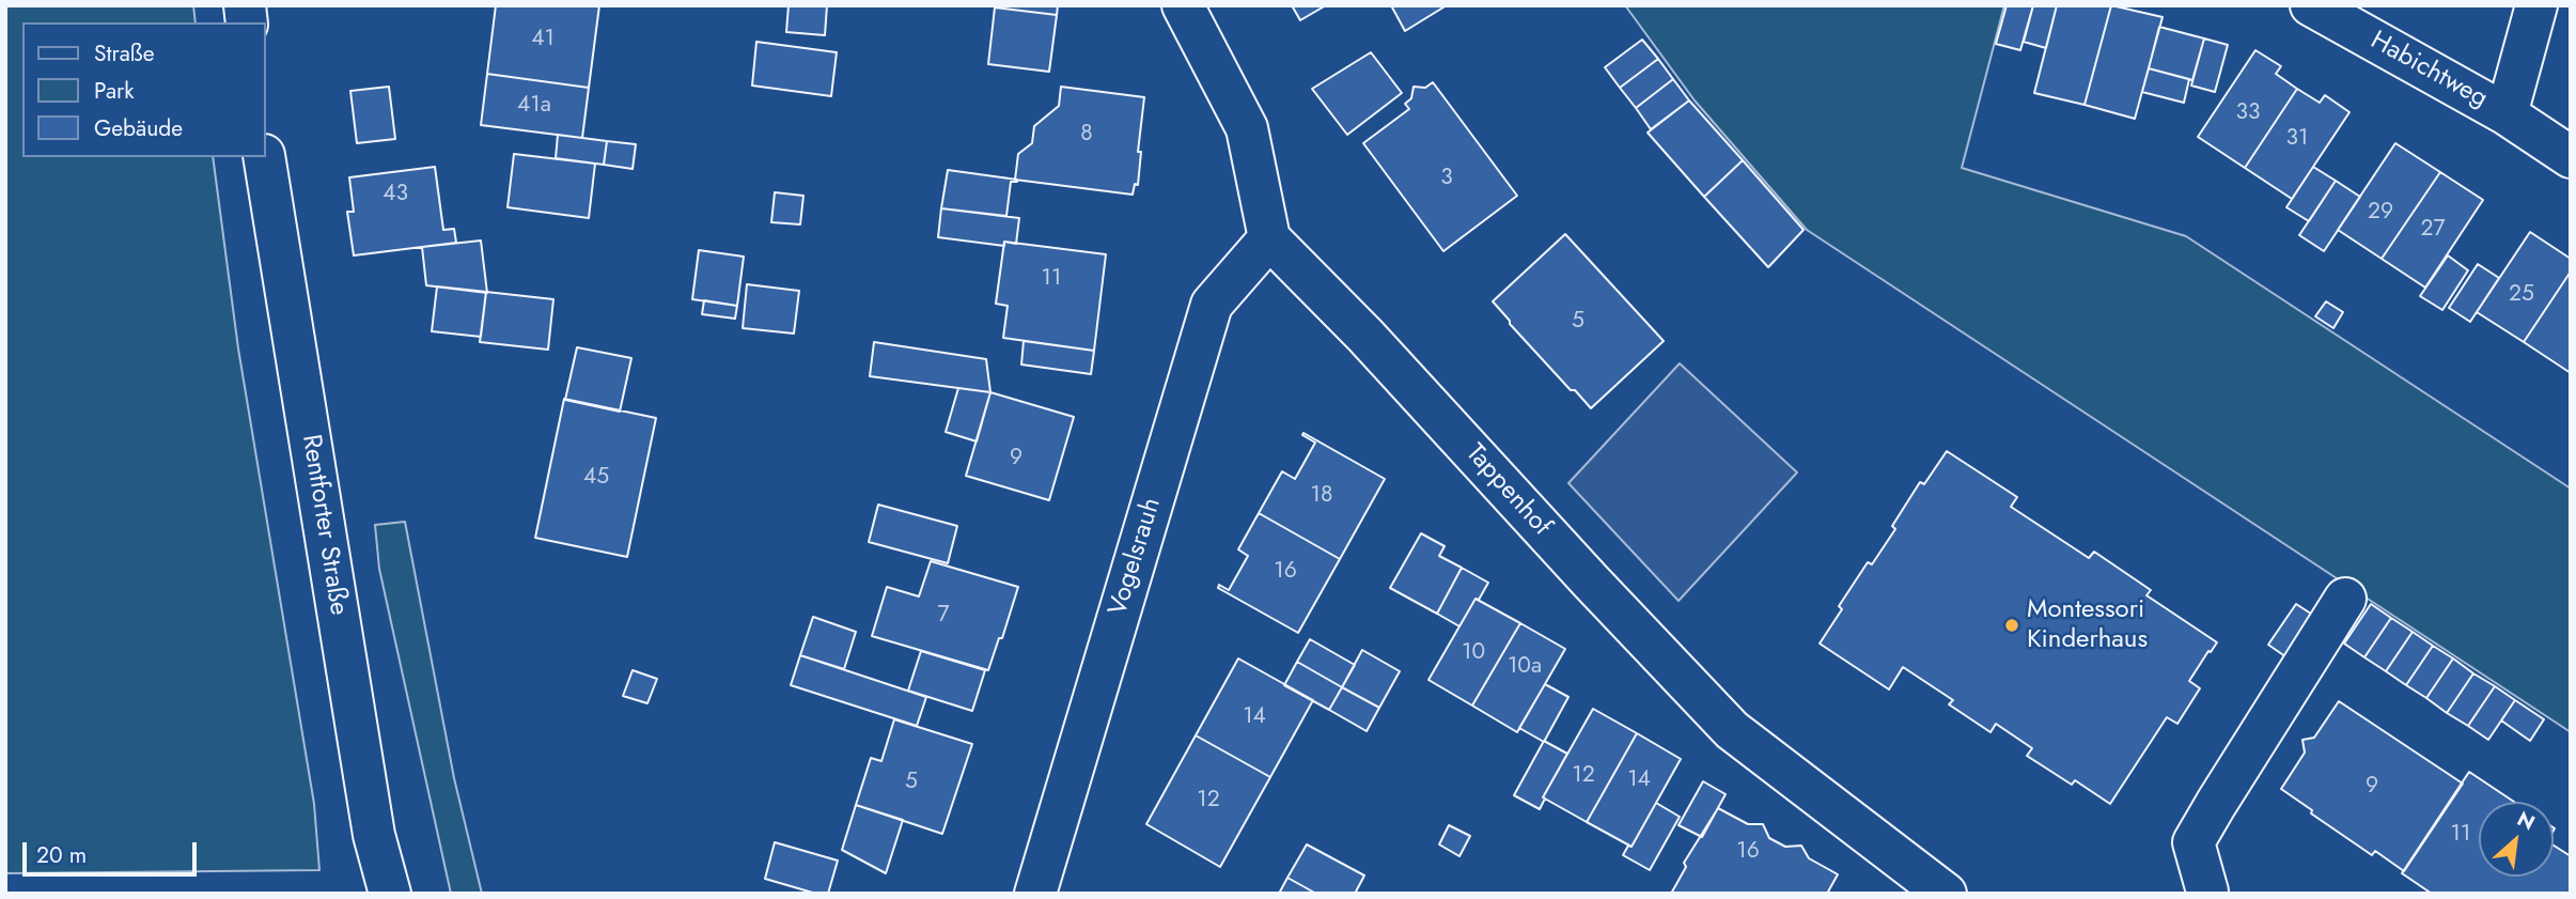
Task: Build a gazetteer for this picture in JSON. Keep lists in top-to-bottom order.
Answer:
{
  "streets": {
    "street": [
      "Habichtweg",
      "Tappenhof",
      "Rentforter Straße",
      "Vogelsrauh"
    ]
  },
  "crossings": [
    ["Tappenhof", "Vogelsrauh"]
  ],
  "places": ["Montessori Kinderhaus"],
  "house_numbers": [
    "41",
    "41a",
    "33",
    "8",
    "31",
    "3",
    "43",
    "29",
    "27",
    "11",
    "25",
    "5",
    "9",
    "45",
    "18",
    "16",
    "7",
    "10",
    "10a",
    "14",
    "12",
    "14",
    "5",
    "9",
    "12",
    "11",
    "16"
  ],
  "legend": ["Straße", "Park", "Gebäude"],
  "scale_bar": "20 m",
  "north": "top right"
}
